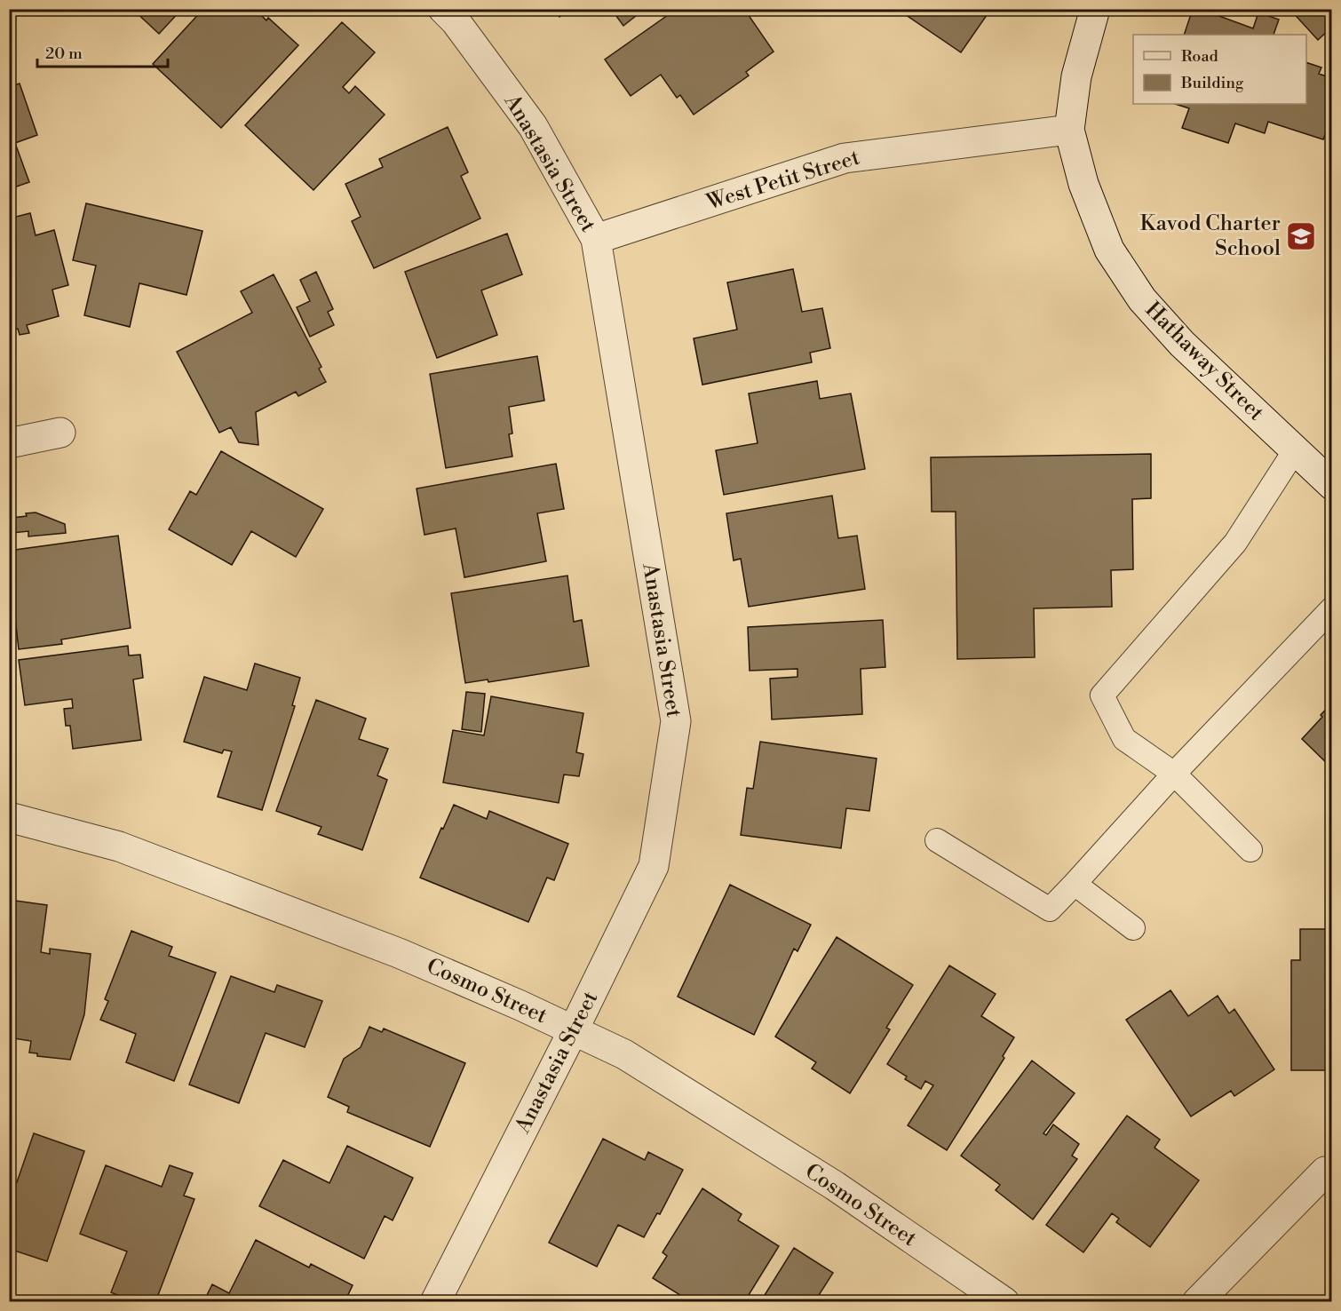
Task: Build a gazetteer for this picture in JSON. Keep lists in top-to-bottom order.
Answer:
{
  "streets": {
    "street": [
      "Anastasia Street",
      "West Petit Street",
      "Hathaway Street",
      "Cosmo Street"
    ]
  },
  "crossings": [
    ["Anastasia Street", "West Petit Street"],
    ["Anastasia Street", "Cosmo Street"],
    ["West Petit Street", "Hathaway Street"]
  ],
  "places": {
    "school or university": ["Kavod Charter School"]
  },
  "legend": ["Road", "Building"],
  "scale_bar": "20 m"
}
